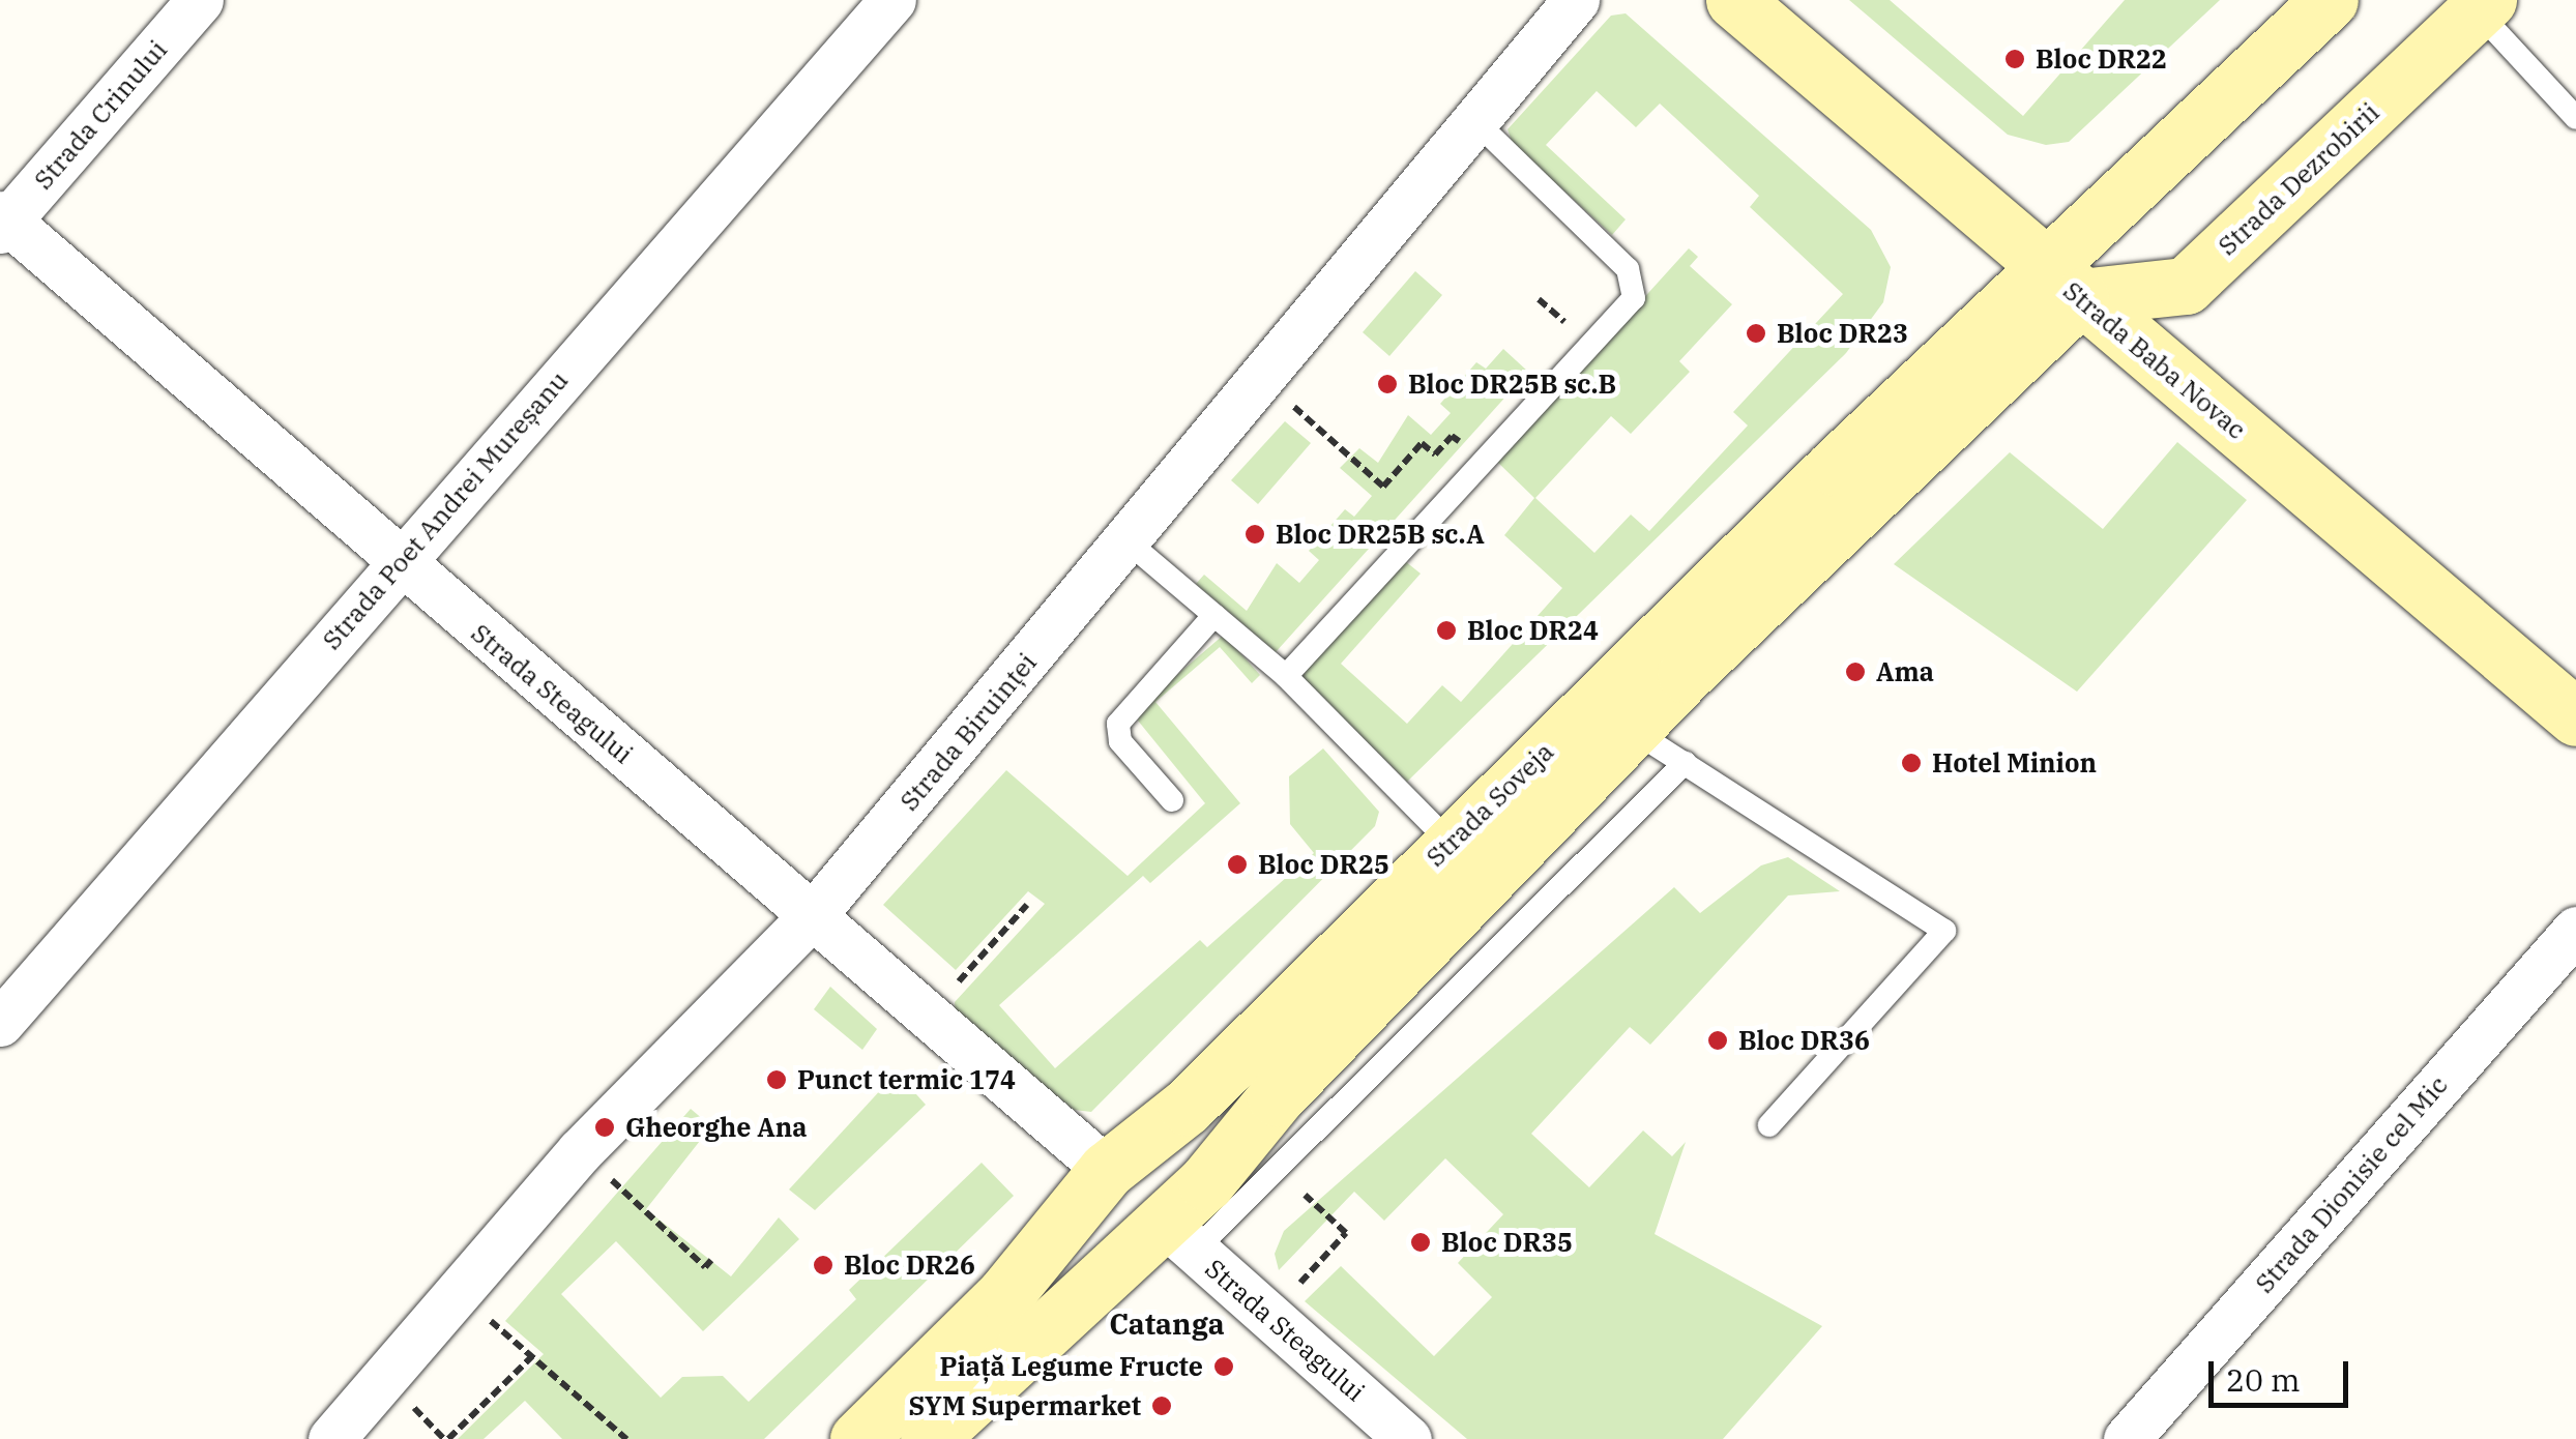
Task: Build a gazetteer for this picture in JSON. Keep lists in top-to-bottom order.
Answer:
{
  "streets": {
    "main road": ["Strada Dezrobirii", "Strada Baba Novac", "Strada Soveja"],
    "street": [
      "Strada Crinului",
      "Strada Poet Andrei Mureșanu",
      "Strada Steagului",
      "Strada Biruinței",
      "Strada Dionisie cel Mic"
    ]
  },
  "crossings": [
    ["Strada Crinului", "Strada Steagului"],
    ["Strada Dezrobirii", "Strada Baba Novac"],
    ["Strada Dezrobirii", "Strada Soveja"],
    ["Strada Baba Novac", "Strada Soveja"],
    ["Strada Poet Andrei Mureșanu", "Strada Steagului"],
    ["Strada Steagului", "Strada Biruinței"],
    ["Strada Steagului", "Strada Soveja"]
  ],
  "districts": ["Catanga"],
  "places": [
    "Bloc DR22",
    "Bloc DR23",
    "Bloc DR25B sc.B",
    "Bloc DR25B sc.A",
    "Bloc DR24",
    "Ama",
    "Hotel Minion",
    "Bloc DR25",
    "Bloc DR36",
    "Punct termic 174",
    "Gheorghe Ana",
    "Bloc DR35",
    "Bloc DR26",
    "Piață Legume Fructe",
    "SYM Supermarket"
  ],
  "scale_bar": "20 m"
}
